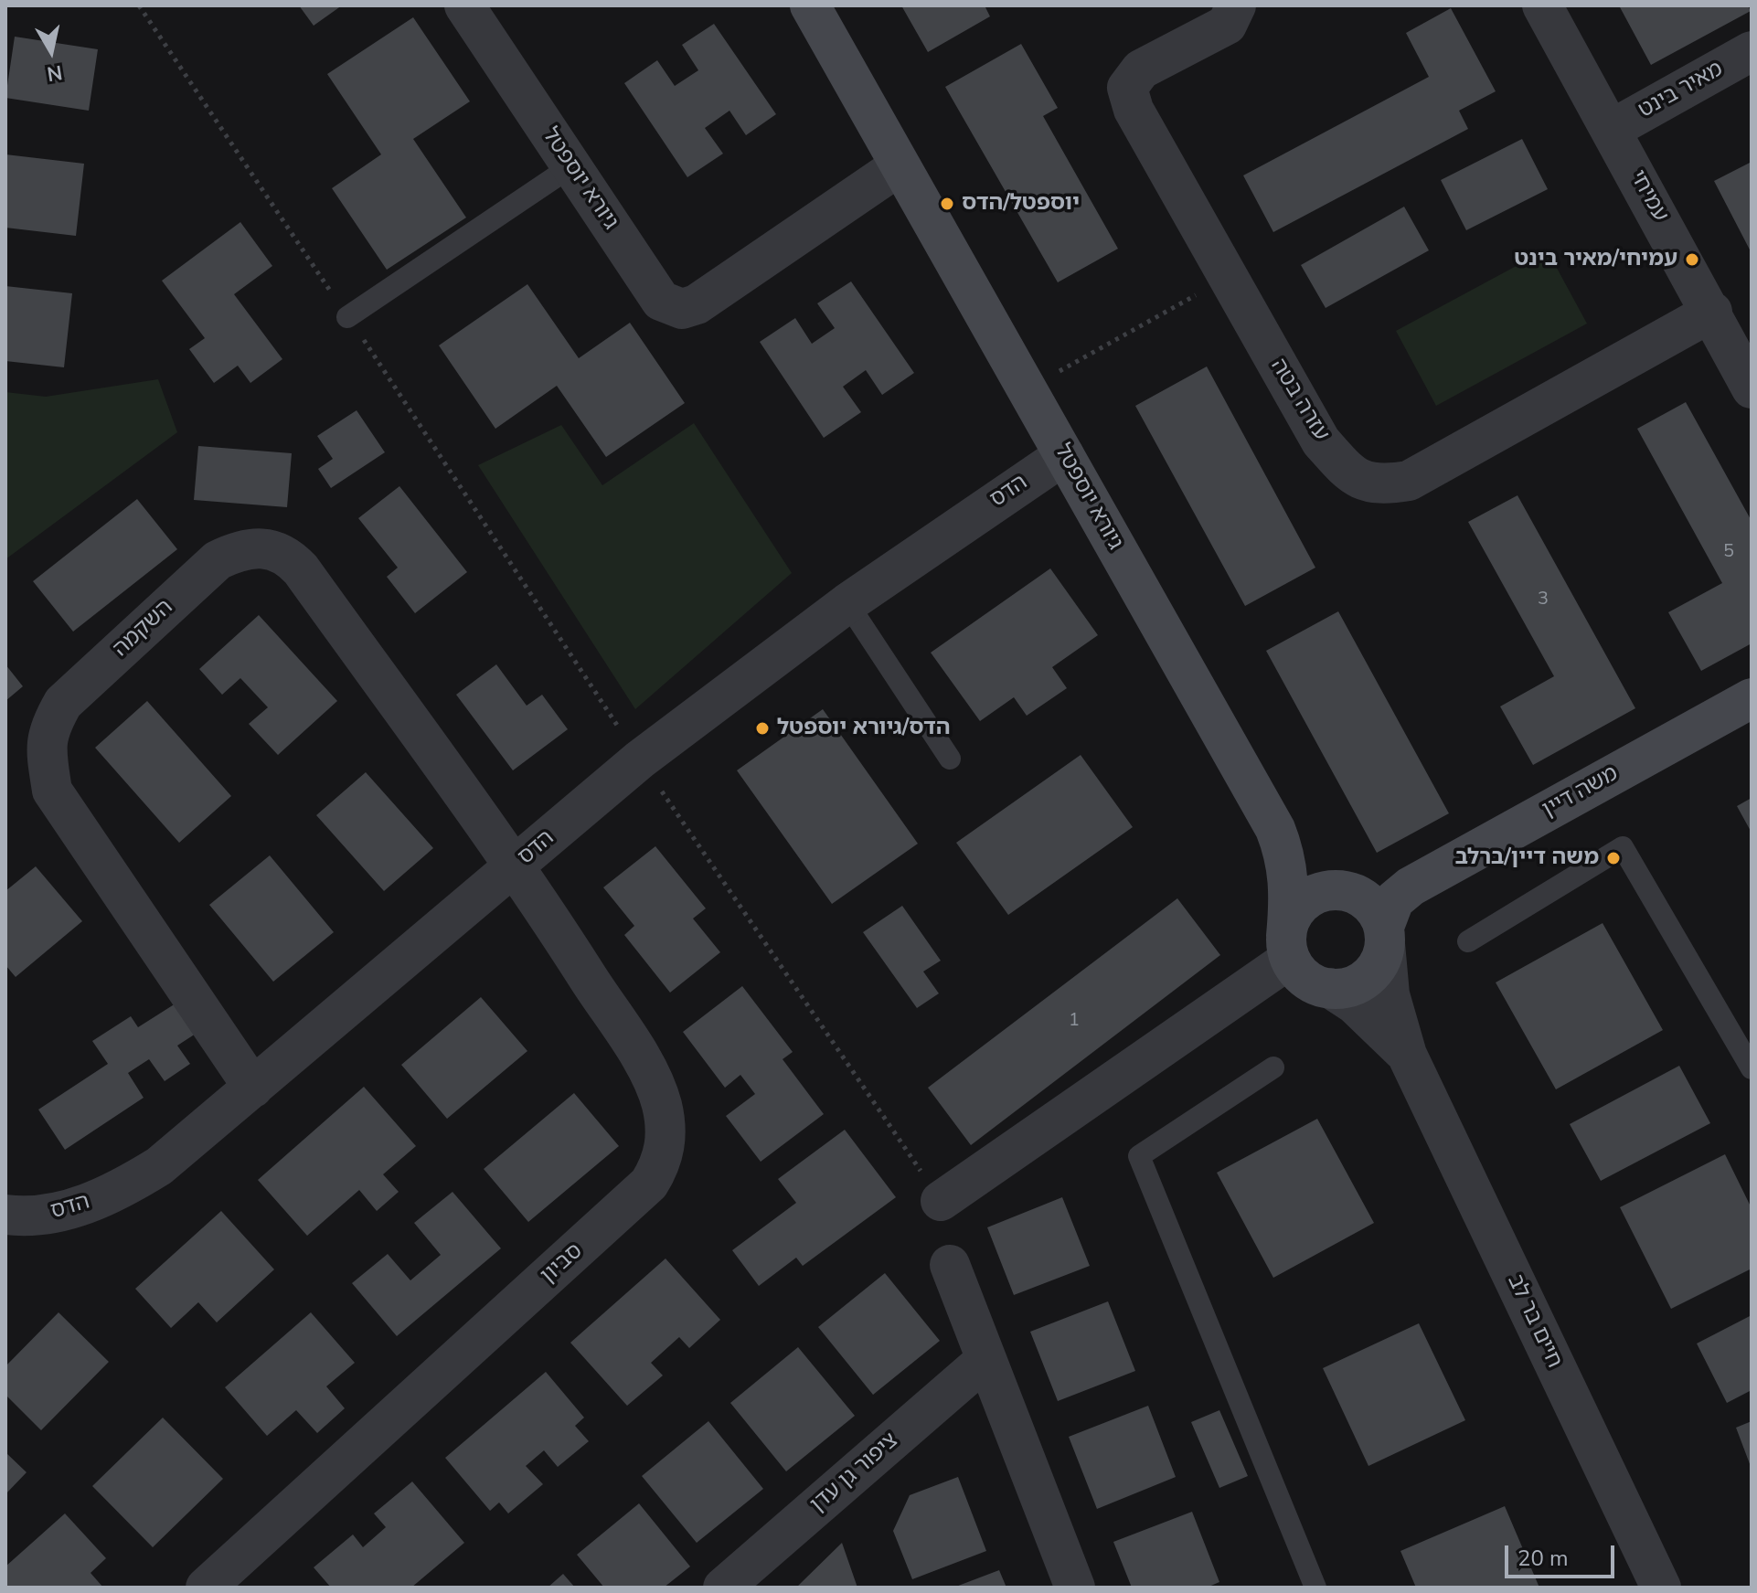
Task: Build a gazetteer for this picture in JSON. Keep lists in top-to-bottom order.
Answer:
{
  "streets": {
    "street": [
      "מאיר בינט",
      "גיורא יוספטל",
      "עמיחי",
      "עזרה בטה",
      "הדס",
      "השקמה",
      "משה דיין",
      "סביון",
      "חיים בר לב",
      "ציפור גן עדן"
    ]
  },
  "crossings": [
    ["מאיר בינט", "עמיחי"],
    ["גיורא יוספטל", "הדס"],
    ["גיורא יוספטל", "משה דיין"],
    ["גיורא יוספטל", "חיים בר לב"],
    ["עמיחי", "עזרה בטה"],
    ["הדס", "השקמה"],
    ["הדס", "סביון"],
    ["השקמה", "סביון"],
    ["משה דיין", "חיים בר לב"]
  ],
  "places": [
    "יוספטל/הדס",
    "עמיחי/מאיר בינט",
    "הדס/גיורא יוספטל",
    "משה דיין/ברלב"
  ],
  "house_numbers": ["5", "3", "1"],
  "scale_bar": "20 m",
  "north": "bottom"
}
